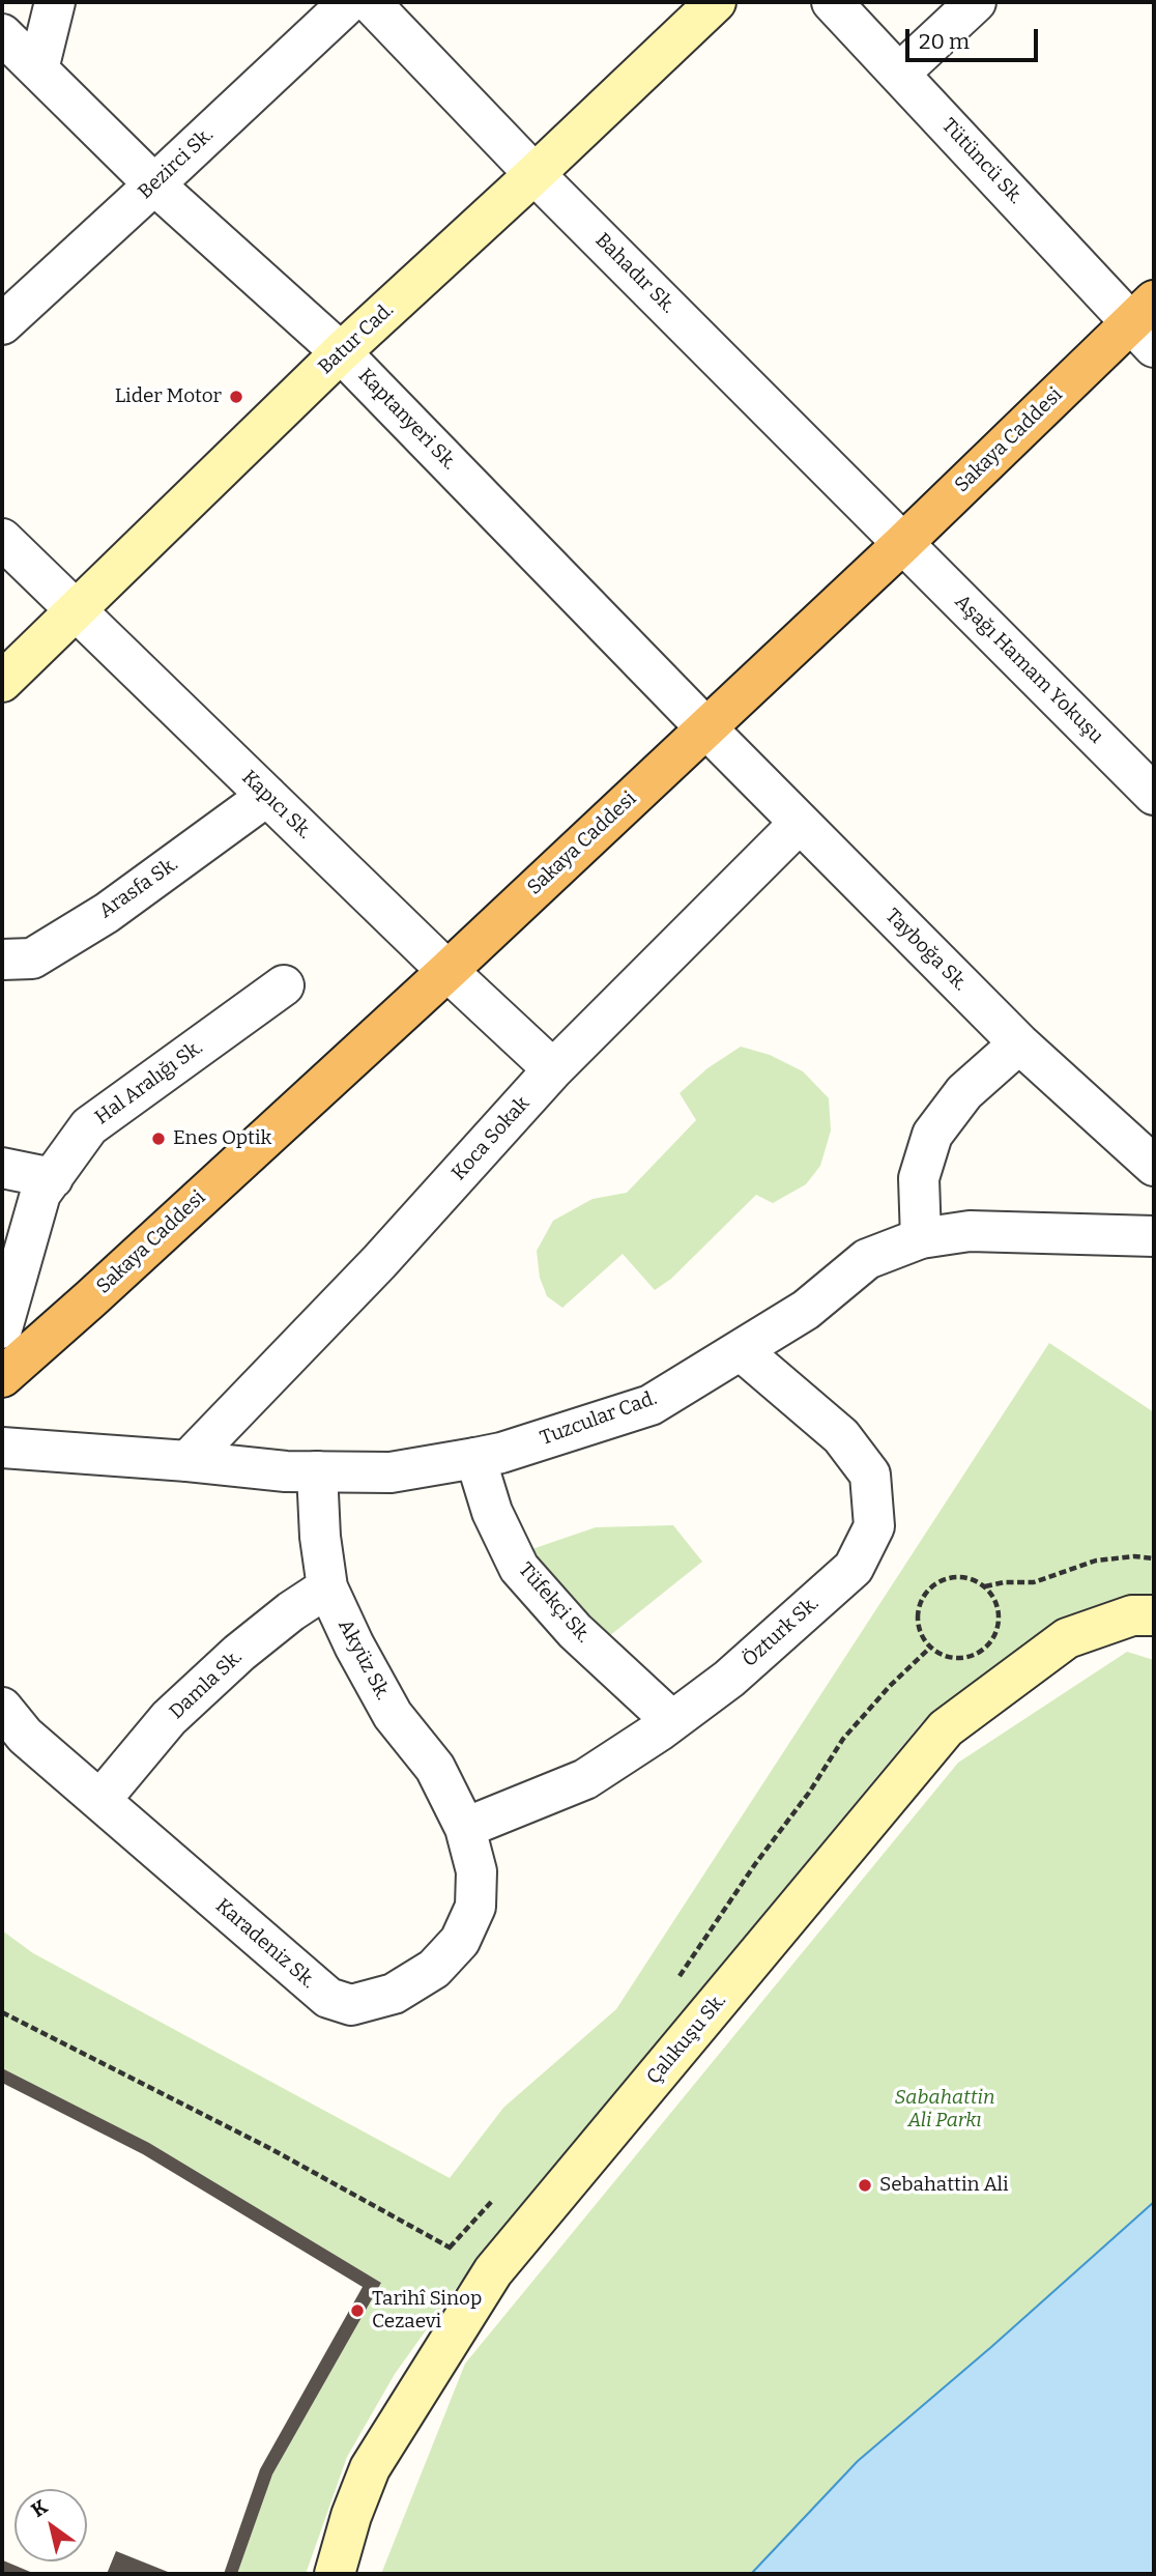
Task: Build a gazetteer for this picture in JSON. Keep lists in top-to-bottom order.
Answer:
{
  "streets": {
    "highway": ["Sakaya Caddesi"],
    "main road": ["Batur Cad.", "Çalıkuşu Sk."],
    "street": [
      "Tütüncü Sk.",
      "Bezirci Sk.",
      "Bahadır Sk.",
      "Kaptanyeri Sk.",
      "Aşağı Hamam Yokuşu",
      "Kapıcı Sk.",
      "Arasfa Sk.",
      "Tayboğa Sk.",
      "Hal Aralığı Sk.",
      "Koca Sokak",
      "Tuzcular Cad.",
      "Tüfekçi Sk.",
      "Özturk Sk.",
      "Akyüz Sk.",
      "Damla Sk.",
      "Karadeniz Sk."
    ]
  },
  "crossings": [
    ["Tütüncü Sk.", "Sakaya Caddesi"],
    ["Bezirci Sk.", "Kaptanyeri Sk."],
    ["Bahadır Sk.", "Batur Cad."],
    ["Bahadır Sk.", "Sakaya Caddesi"],
    ["Bahadır Sk.", "Aşağı Hamam Yokuşu"],
    ["Batur Cad.", "Kaptanyeri Sk."],
    ["Batur Cad.", "Kapıcı Sk."],
    ["Kaptanyeri Sk.", "Sakaya Caddesi"],
    ["Kaptanyeri Sk.", "Tayboğa Sk."],
    ["Sakaya Caddesi", "Aşağı Hamam Yokuşu"],
    ["Sakaya Caddesi", "Kapıcı Sk."],
    ["Sakaya Caddesi", "Tayboğa Sk."],
    ["Kapıcı Sk.", "Arasfa Sk."],
    ["Kapıcı Sk.", "Koca Sokak"],
    ["Tayboğa Sk.", "Koca Sokak"],
    ["Koca Sokak", "Tuzcular Cad."],
    ["Tuzcular Cad.", "Tüfekçi Sk."],
    ["Tuzcular Cad.", "Özturk Sk."],
    ["Tuzcular Cad.", "Akyüz Sk."],
    ["Tüfekçi Sk.", "Özturk Sk."],
    ["Özturk Sk.", "Akyüz Sk."],
    ["Özturk Sk.", "Karadeniz Sk."],
    ["Akyüz Sk.", "Damla Sk."],
    ["Akyüz Sk.", "Karadeniz Sk."],
    ["Damla Sk.", "Karadeniz Sk."]
  ],
  "parks": ["Sabahattin Ali Parkı"],
  "places": [
    "Lider Motor",
    "Enes Optik",
    "Sebahattin Ali",
    "Tarihî Sinop Cezaevi"
  ],
  "scale_bar": "20 m",
  "north": "top left"
}
